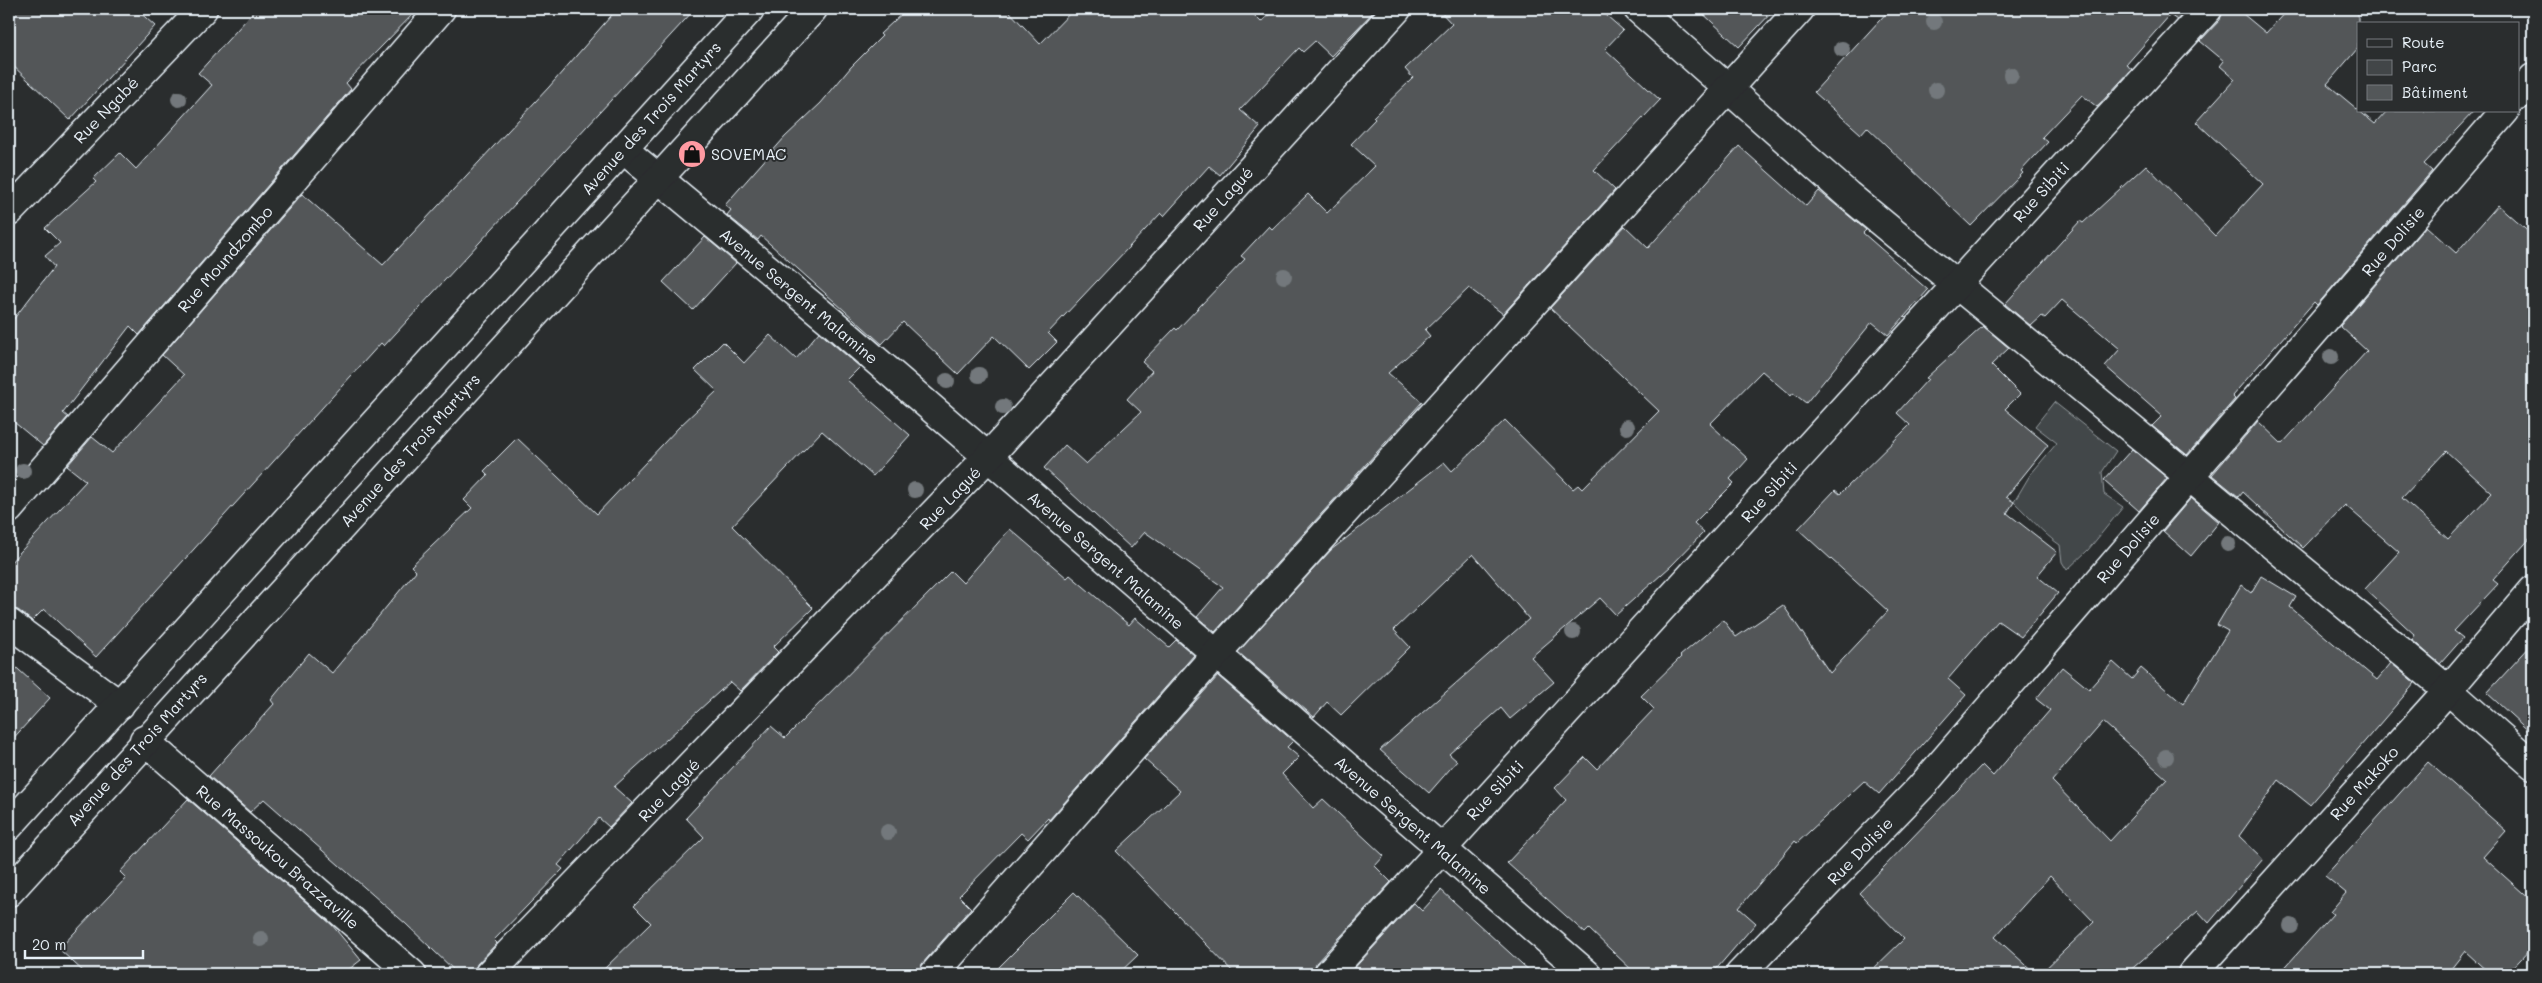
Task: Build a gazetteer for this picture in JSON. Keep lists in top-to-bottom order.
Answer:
{
  "streets": {
    "street": [
      "Rue Ngabé",
      "Avenue des Trois Martyrs",
      "Rue Sibiti",
      "Rue Lagué",
      "Rue Dolisie",
      "Rue Moundzombo",
      "Avenue Sergent Malamine",
      "Rue Makoko",
      "Rue Massoukou Brazzaville"
    ]
  },
  "crossings": [
    ["Avenue des Trois Martyrs", "Avenue Sergent Malamine"],
    ["Avenue des Trois Martyrs", "Rue Massoukou Brazzaville"],
    ["Rue Sibiti", "Avenue Sergent Malamine"],
    ["Rue Lagué", "Avenue Sergent Malamine"]
  ],
  "places": {
    "shop": ["SOVEMAC"]
  },
  "legend": ["Route", "Parc", "Bâtiment"],
  "scale_bar": "20 m"
}
